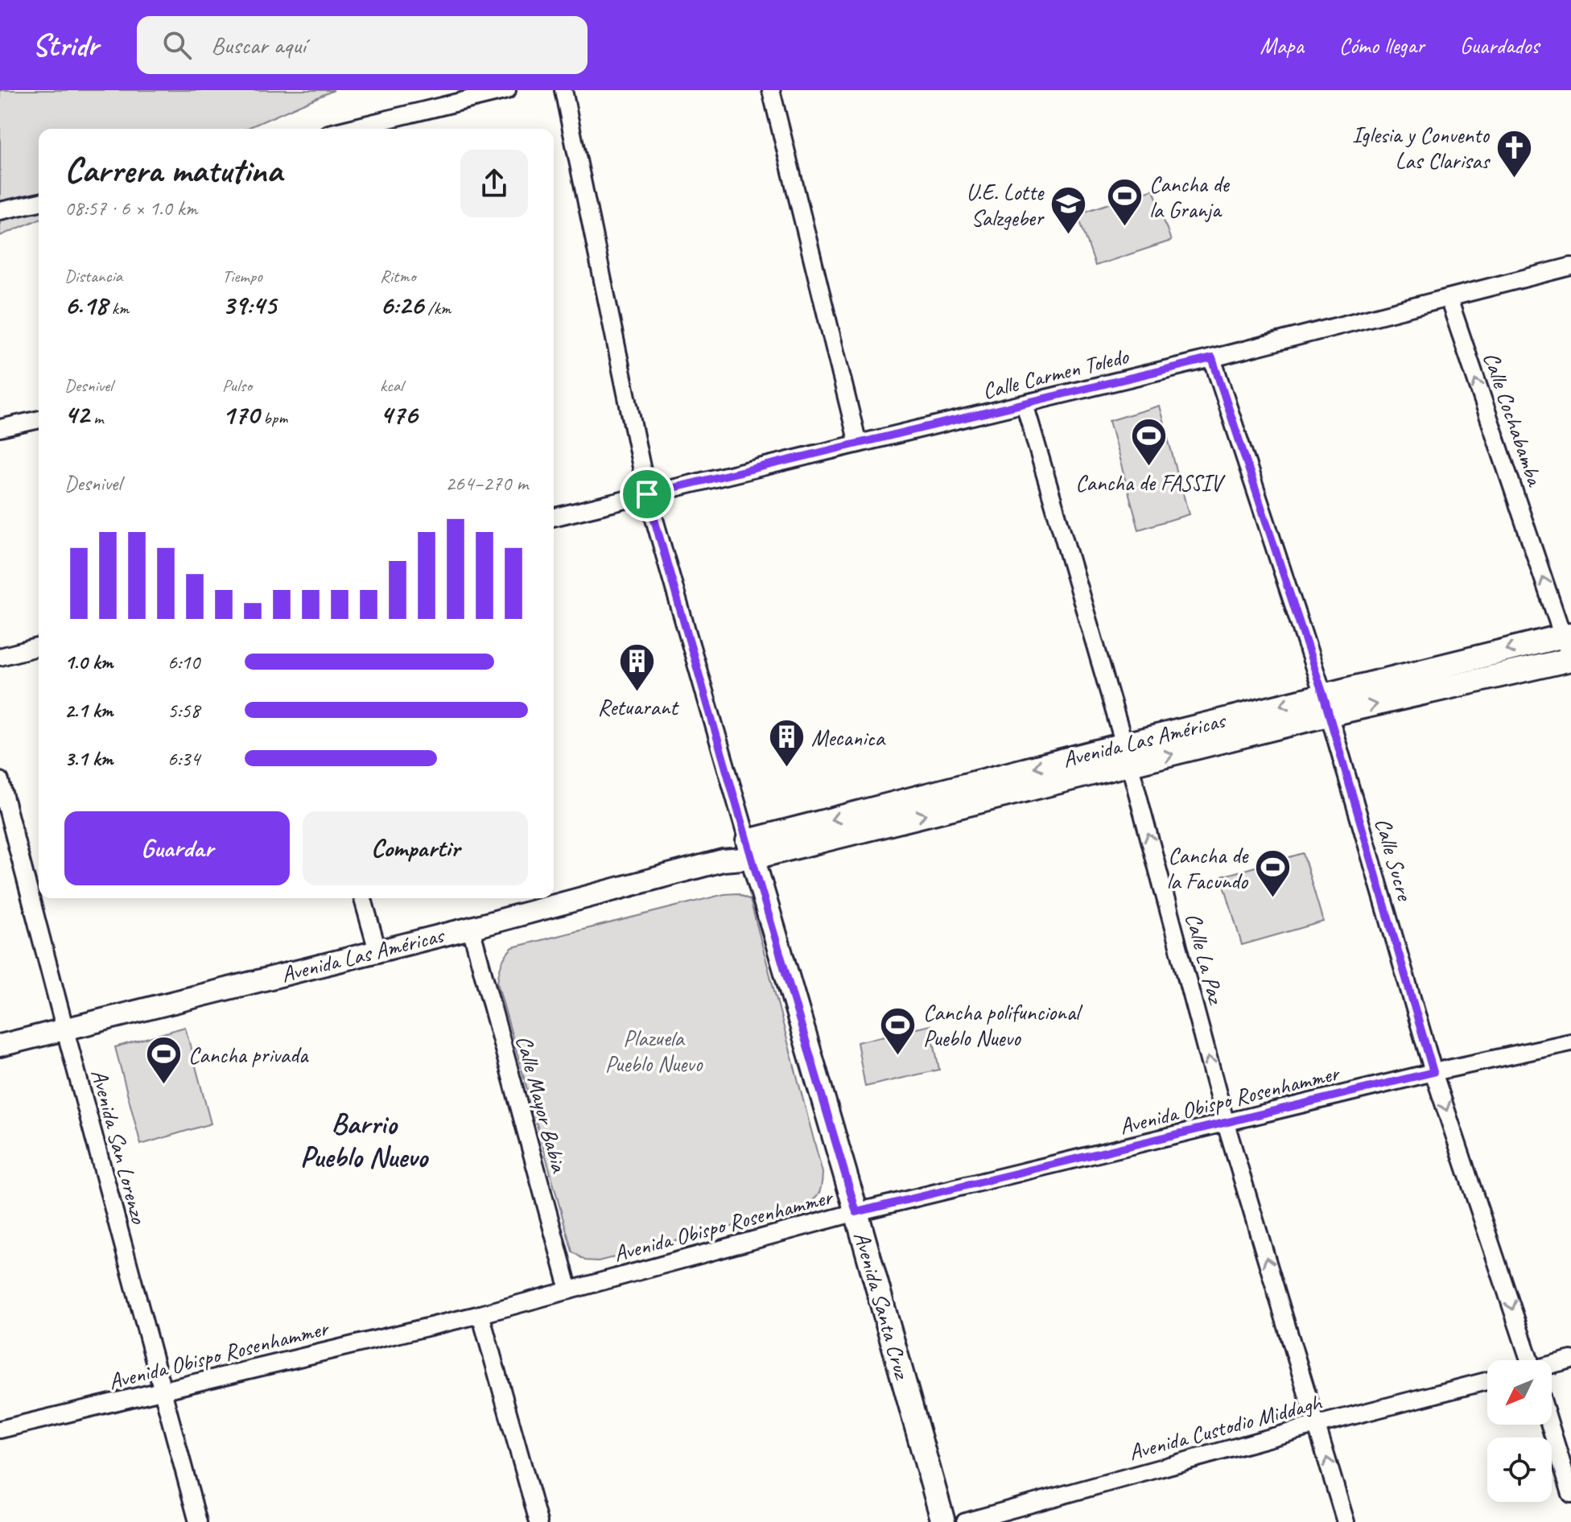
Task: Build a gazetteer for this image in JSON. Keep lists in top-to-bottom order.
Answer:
{
  "streets": {
    "main road": ["Avenida Las Américas", "Avenida Santa Cruz"],
    "street": [
      "Calle Carmen Toledo",
      "Calle Cochabamba",
      "Calle Sucre",
      "Calle La Paz",
      "Avenida Obispo Rosenhammer",
      "Calle Mayor Babia",
      "Avenida San Lorenzo",
      "Avenida Custodio Middagh"
    ]
  },
  "crossings": [
    ["Calle Carmen Toledo", "Calle Cochabamba"],
    ["Calle Carmen Toledo", "Calle Sucre"],
    ["Calle Carmen Toledo", "Calle La Paz"],
    ["Calle Carmen Toledo", "Avenida Santa Cruz"],
    ["Calle Cochabamba", "Avenida Las Américas"],
    ["Avenida Las Américas", "Calle Sucre"],
    ["Avenida Las Américas", "Calle La Paz"],
    ["Avenida Las Américas", "Calle Mayor Babia"],
    ["Avenida Las Américas", "Avenida San Lorenzo"],
    ["Avenida Las Américas", "Avenida Santa Cruz"],
    ["Calle Sucre", "Avenida Obispo Rosenhammer"],
    ["Calle La Paz", "Avenida Obispo Rosenhammer"],
    ["Calle La Paz", "Avenida Custodio Middagh"],
    ["Avenida Obispo Rosenhammer", "Calle Mayor Babia"],
    ["Avenida Obispo Rosenhammer", "Avenida San Lorenzo"],
    ["Avenida Obispo Rosenhammer", "Avenida Santa Cruz"]
  ],
  "one_way": ["Calle Cochabamba", "Calle La Paz"],
  "districts": ["Barrio Pueblo Nuevo"],
  "parks": ["Plazuela Pueblo Nuevo"],
  "places": {
    "church": ["Iglesia y Convento Las Clarisas"],
    "sports": [
      "Cancha de la Granja",
      "Cancha de FASSIV",
      "Cancha de la Facundo",
      "Cancha polifuncional Pueblo Nuevo",
      "Cancha privada"
    ],
    "school or university": ["U.E. Lotte Salzgeber"],
    "building": ["Retuarant", "Mecanica"]
  },
  "north": "bottom left",
  "page": {
    "header": "Stridr",
    "search": "Buscar aquí",
    "nav": ["Mapa", "Cómo llegar", "Guardados"],
    "heading": ["Carrera matutina", "08:57 · 6 × 1.0 km"],
    "stats": [
      ["Distancia", "6.18 km"],
      ["Tiempo", "39:45"],
      ["Ritmo", "6:26 /km"],
      ["Desnivel", "42 m"],
      ["Pulso", "170 bpm"],
      ["kcal", "476"]
    ],
    "chart": ["Desnivel", "264–270 m"],
    "list": [
      {
        "name": "1.0 km",
        "note": "6:10"
      },
      {
        "name": "2.1 km",
        "note": "5:58"
      },
      {
        "name": "3.1 km",
        "note": "6:34"
      }
    ],
    "buttons": ["Guardar", "Compartir"]
  }
}
